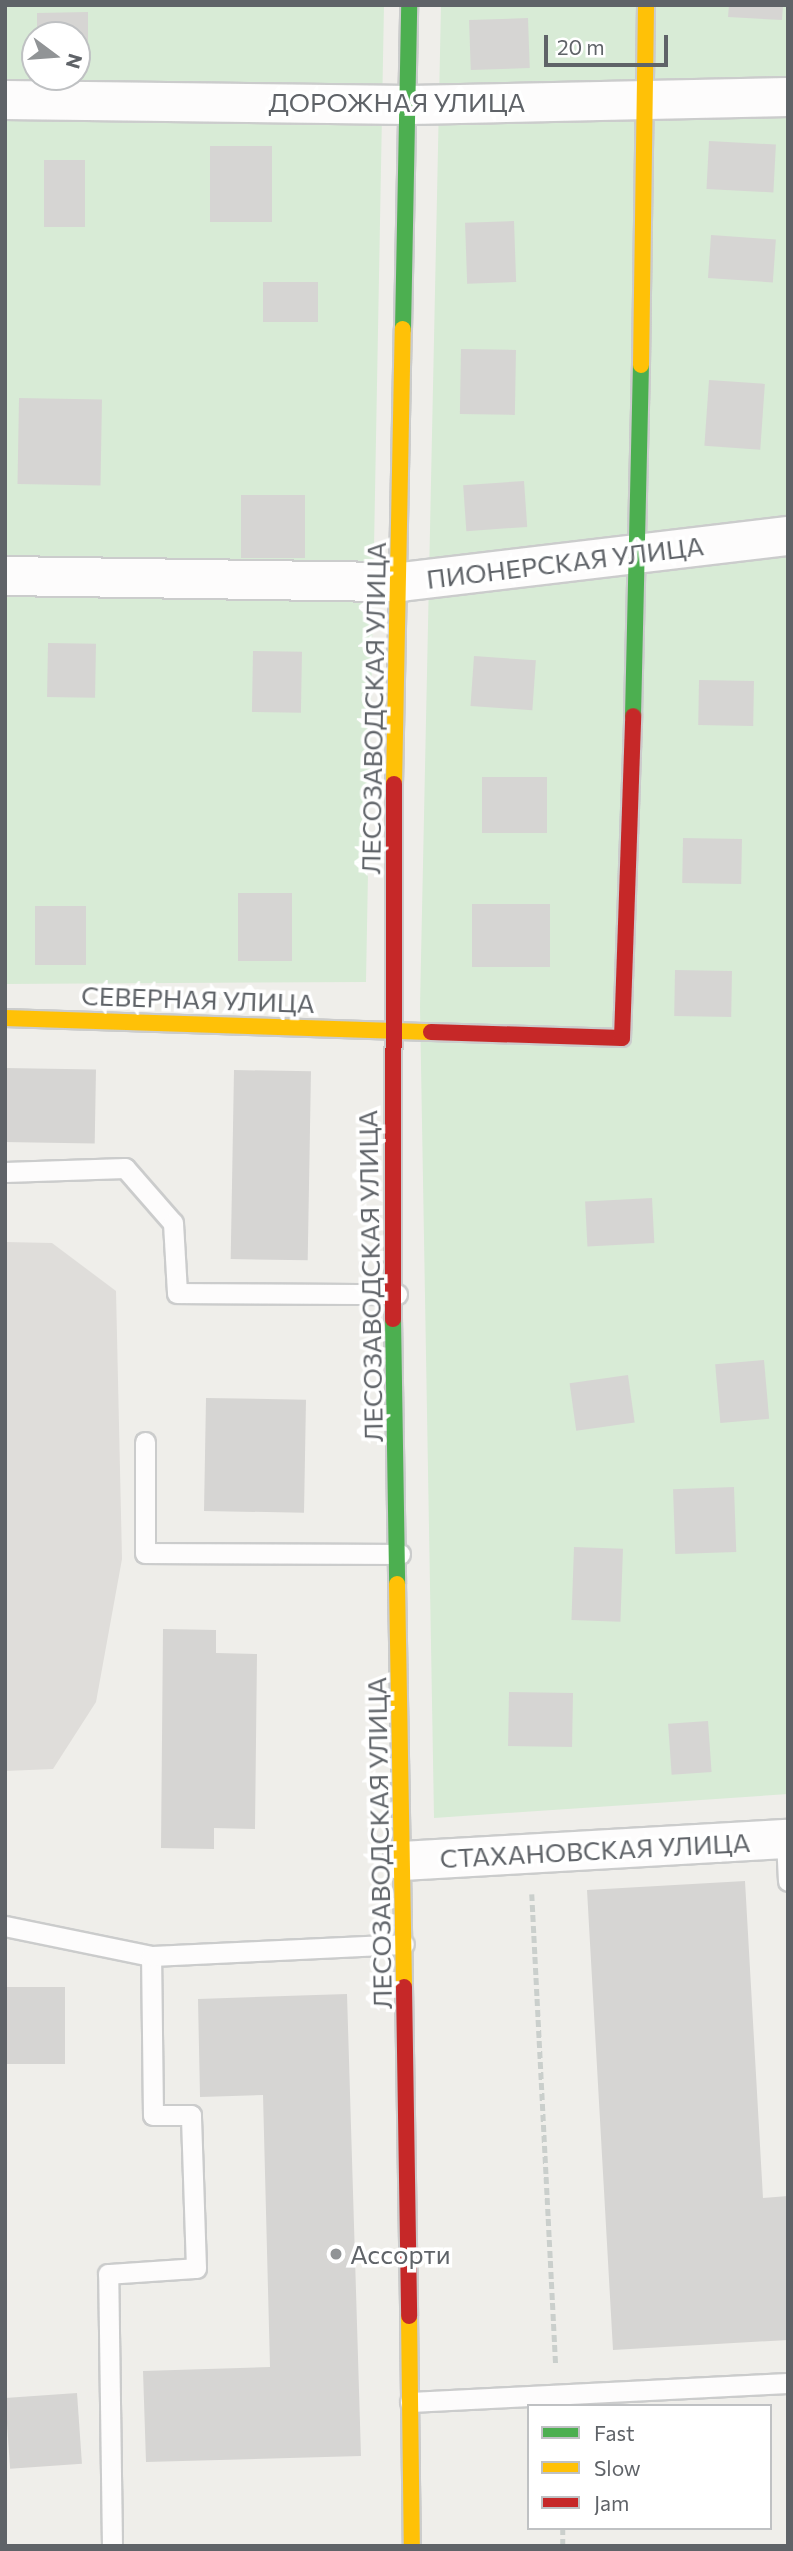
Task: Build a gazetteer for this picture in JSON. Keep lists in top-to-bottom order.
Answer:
{
  "streets": {
    "street": [
      "ДОРОЖНАЯ УЛИЦА",
      "ПИОНЕРСКАЯ УЛИЦА",
      "ЛЕСОЗАВОДСКАЯ УЛИЦА",
      "СЕВЕРНАЯ УЛИЦА",
      "СТАХАНОВСКАЯ УЛИЦА"
    ]
  },
  "crossings": [
    ["ДОРОЖНАЯ УЛИЦА", "ЛЕСОЗАВОДСКАЯ УЛИЦА"],
    ["ПИОНЕРСКАЯ УЛИЦА", "ЛЕСОЗАВОДСКАЯ УЛИЦА"],
    ["ПИОНЕРСКАЯ УЛИЦА", "СЕВЕРНАЯ УЛИЦА"],
    ["ЛЕСОЗАВОДСКАЯ УЛИЦА", "СЕВЕРНАЯ УЛИЦА"],
    ["ЛЕСОЗАВОДСКАЯ УЛИЦА", "СТАХАНОВСКАЯ УЛИЦА"]
  ],
  "places": ["Ассорти"],
  "legend": ["Fast", "Slow", "Jam"],
  "scale_bar": "20 m",
  "north": "right"
}
